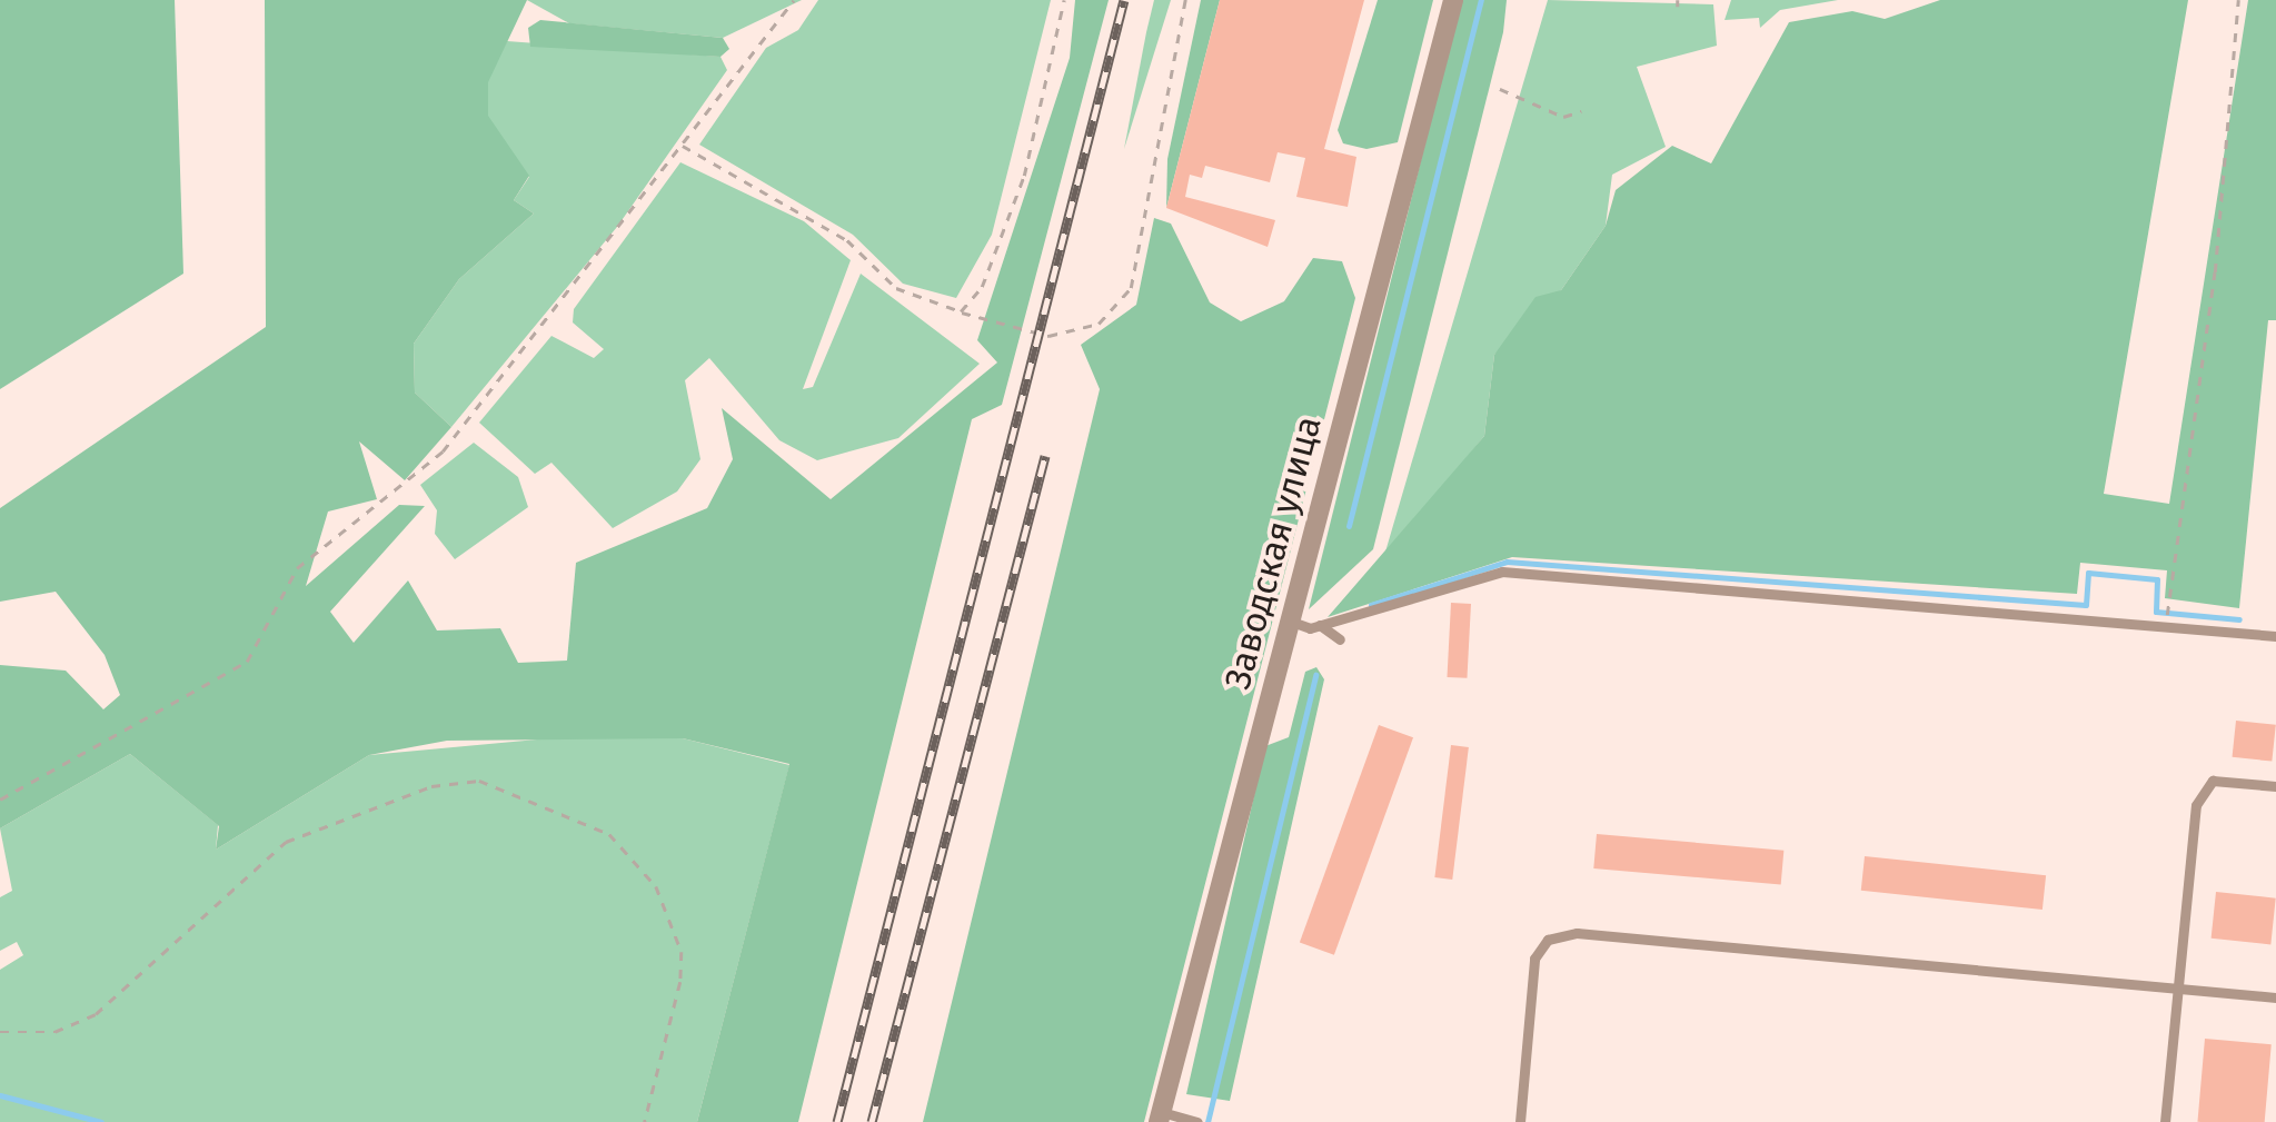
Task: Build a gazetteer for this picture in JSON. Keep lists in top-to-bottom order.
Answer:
{
  "streets": {
    "street": ["Заводская улица"]
  }
}
